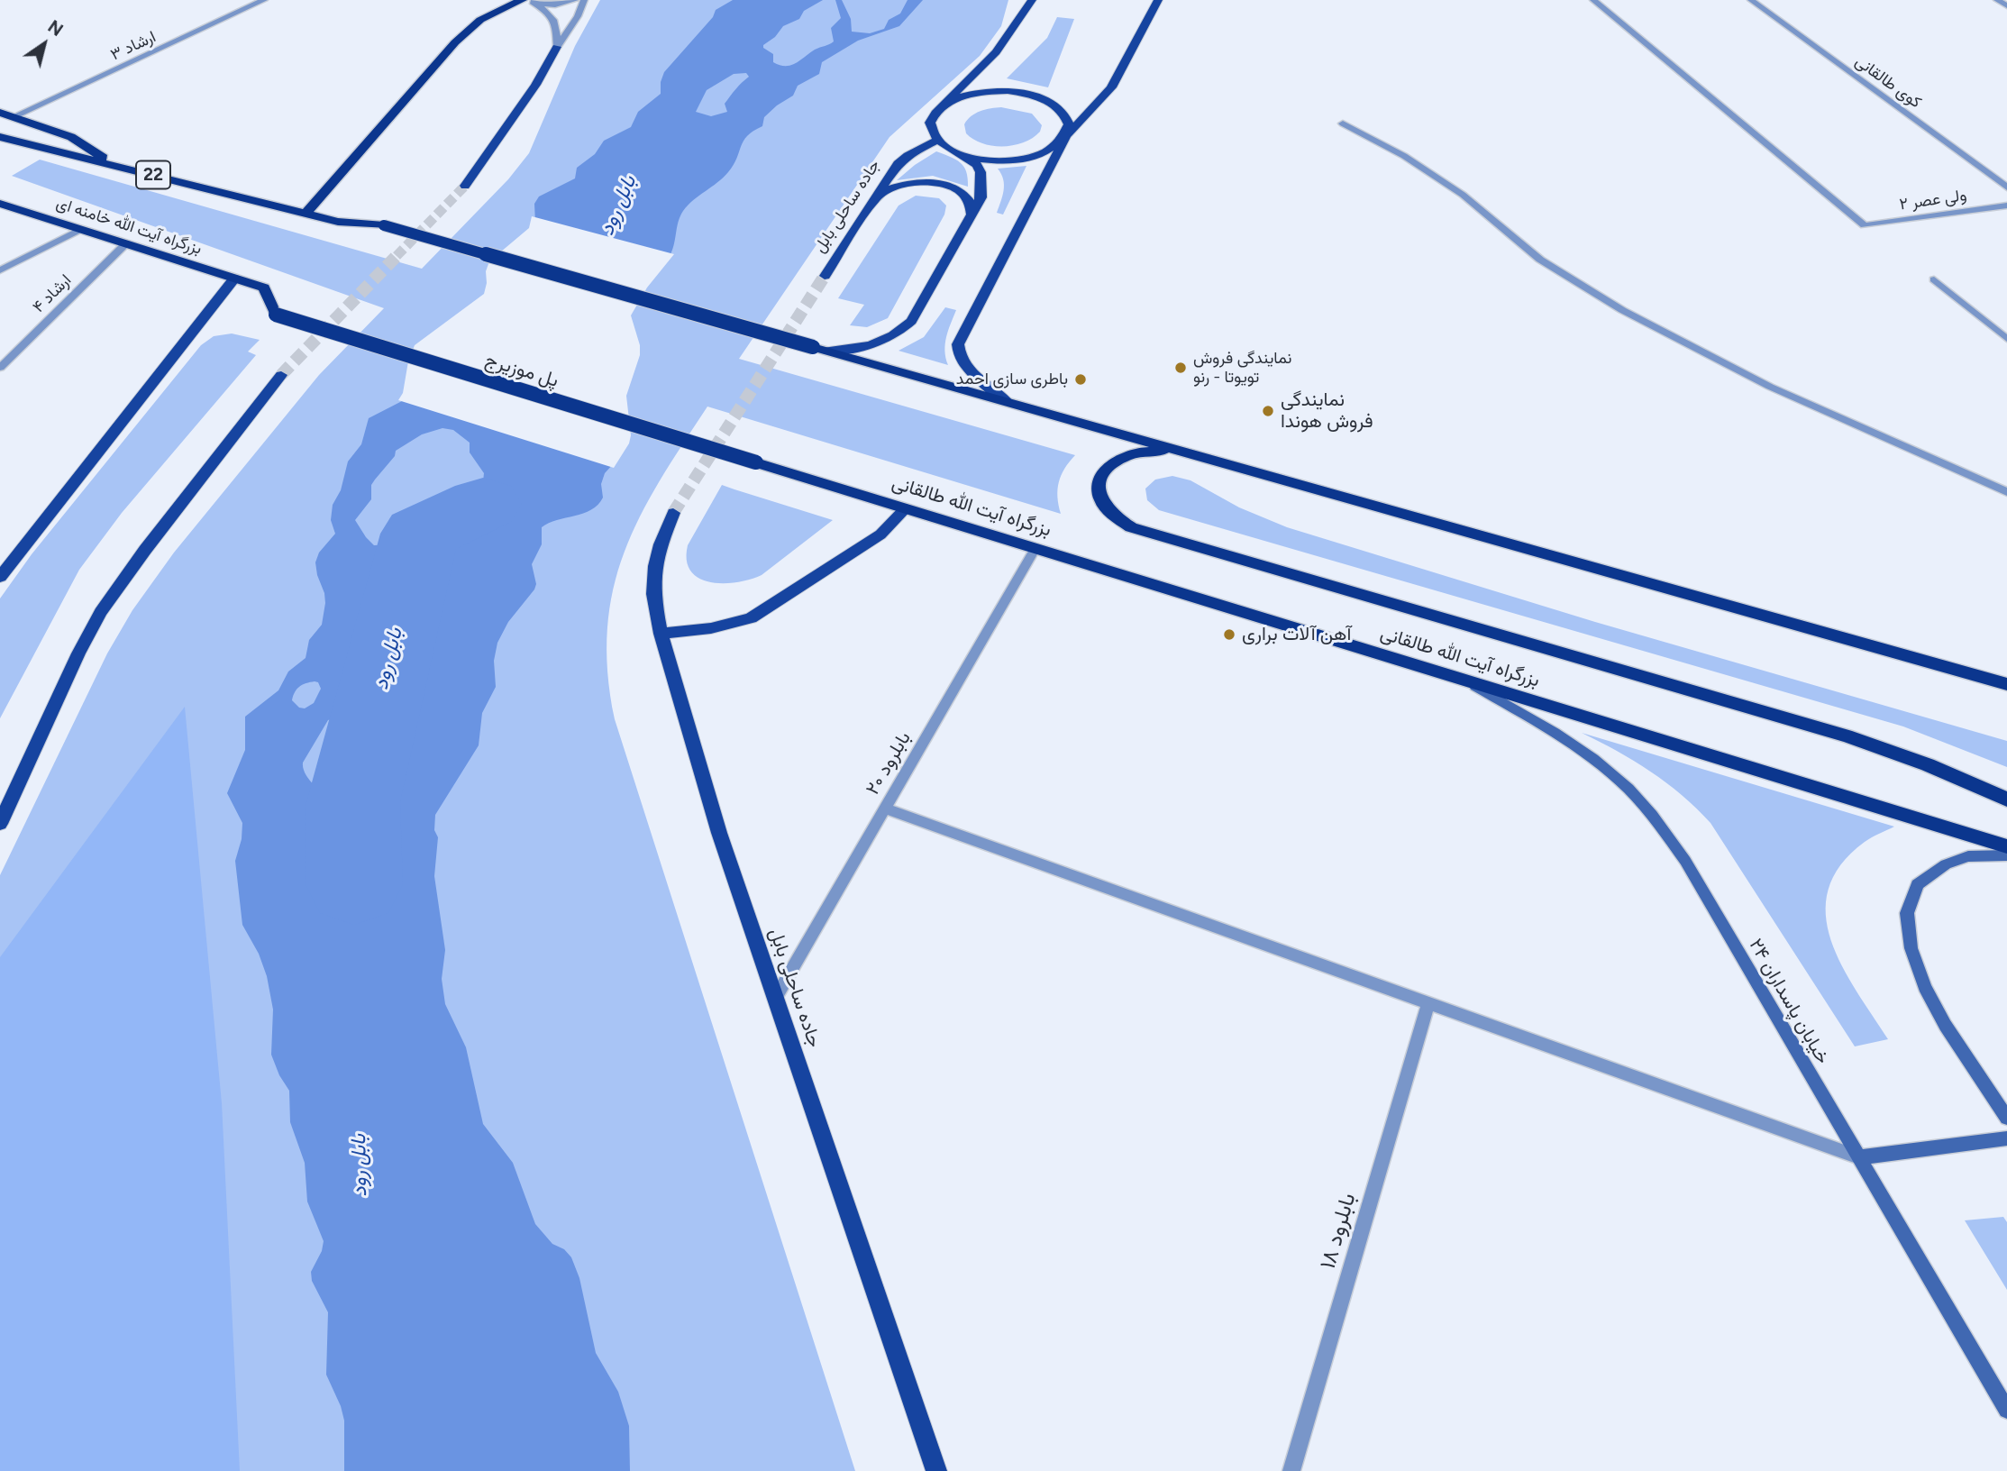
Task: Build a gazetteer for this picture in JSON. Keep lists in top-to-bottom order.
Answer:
{
  "streets": {
    "highway": [
      "22",
      "بزرگراه آیت الله خامنه ای",
      "پل موزیرج",
      "بزرگراه آیت الله طالقانی"
    ],
    "main road": ["جاده ساحلی بابل", "خیابان پاسداران ۲۴"],
    "street": [
      "ارشاد ۳",
      "کوی طالقانی",
      "ولی عصر ۲",
      "ارشاد ۴",
      "بابلرود ۲۰",
      "بابلرود ۱۸"
    ]
  },
  "crossings": [
    ["جاده ساحلی بابل", "بابلرود ۲۰"],
    ["بزرگراه آیت الله خامنه ای", "ارشاد ۴"],
    ["پل موزیرج", "بزرگراه آیت الله طالقانی"],
    ["بزرگراه آیت الله طالقانی", "بابلرود ۲۰"],
    ["بزرگراه آیت الله طالقانی", "خیابان پاسداران ۲۴"]
  ],
  "water": ["بابل رود"],
  "places": [
    "نمایندگی فروش تویوتا - رنو",
    "باطری سازی احمد",
    "نمایندگی فروش هوندا",
    "آهن آلات براری"
  ],
  "north": "top right"
}
